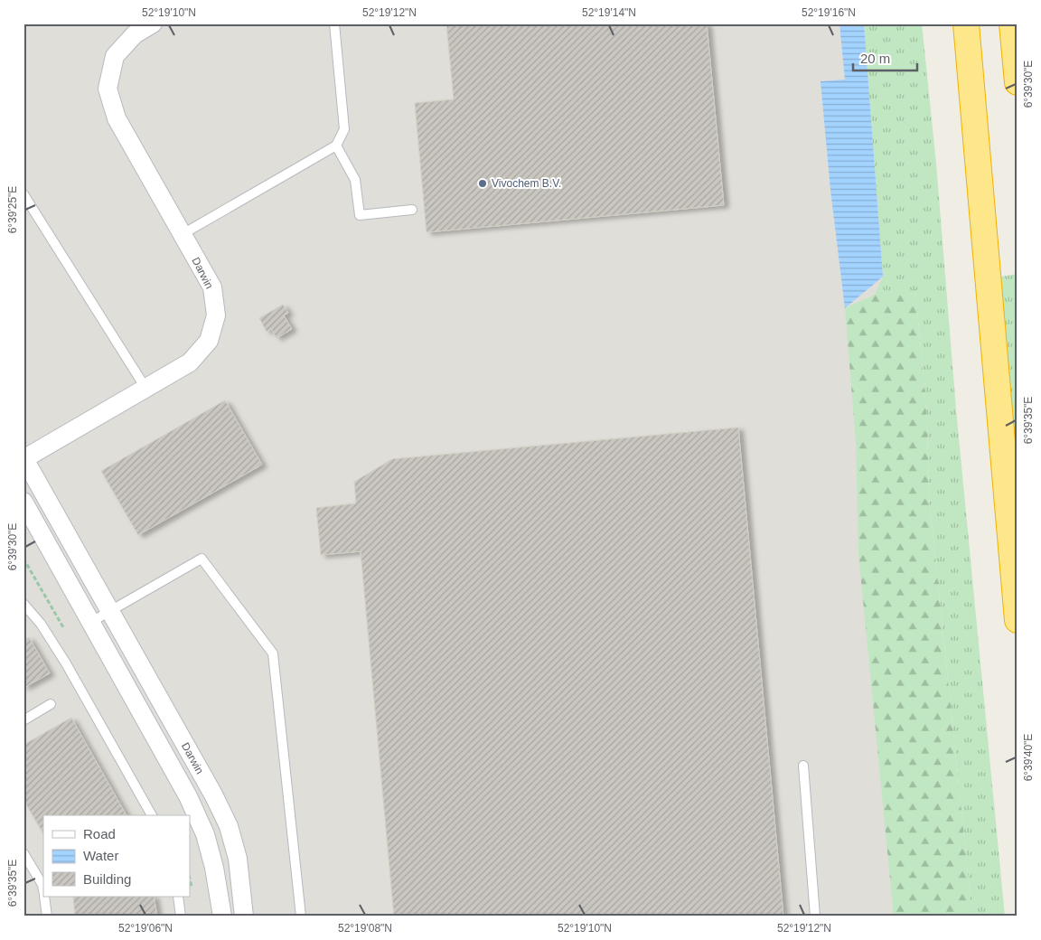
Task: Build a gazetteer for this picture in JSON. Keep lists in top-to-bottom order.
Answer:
{
  "streets": {
    "street": ["Darwin"]
  },
  "places": ["Vivochem B.V."],
  "legend": ["Road", "Water", "Building"],
  "scale_bar": "20 m",
  "coordinates": [
    "52°19'10\"N",
    "52°19'12\"N",
    "52°19'14\"N",
    "52°19'16\"N",
    "6°39'30\"E",
    "6°39'25\"E",
    "6°39'35\"E",
    "6°39'40\"E",
    "52°19'06\"N",
    "52°19'08\"N"
  ]
}
